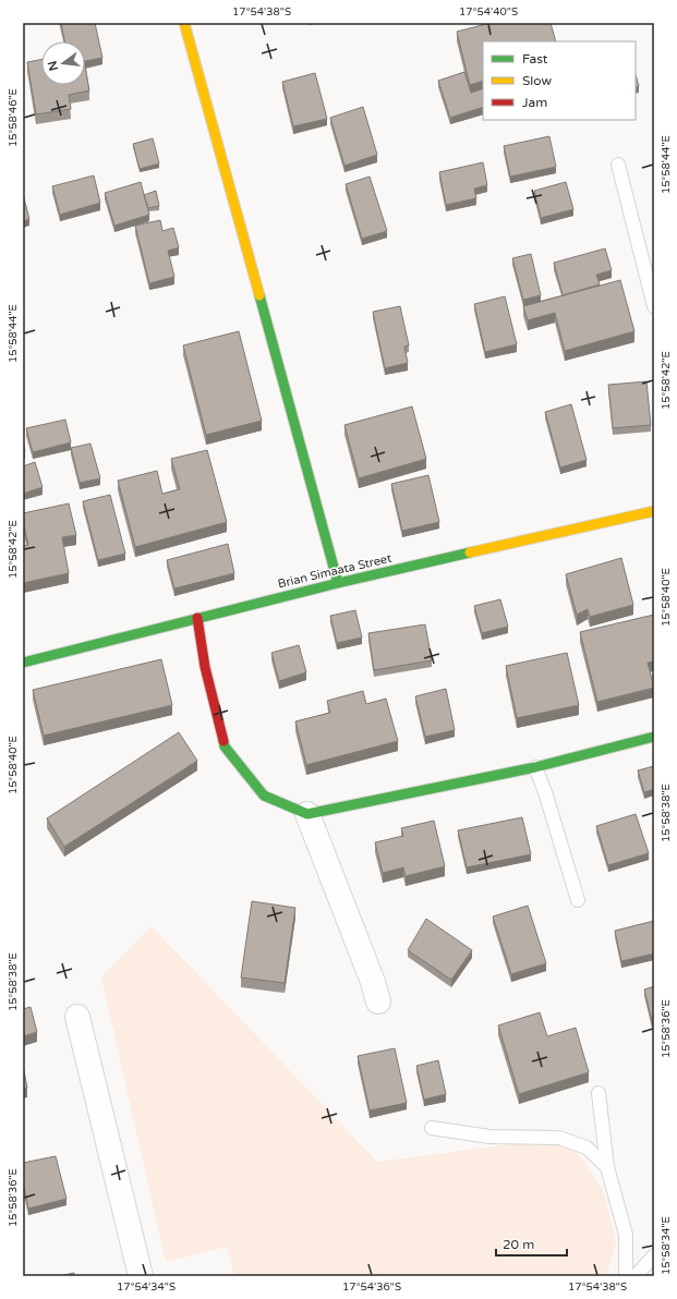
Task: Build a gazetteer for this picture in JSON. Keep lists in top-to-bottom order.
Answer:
{
  "streets": {
    "street": ["Brian Simaata Street"]
  },
  "legend": ["Fast", "Slow", "Jam"],
  "scale_bar": "20 m",
  "north": "left",
  "coordinates": [
    "17°54'38\"S",
    "17°54'40\"S",
    "15°58'46\"E",
    "15°58'44\"E",
    "15°58'42\"E",
    "15°58'40\"E",
    "15°58'38\"E",
    "15°58'36\"E",
    "15°58'34\"E",
    "17°54'34\"S",
    "17°54'36\"S"
  ]
}
